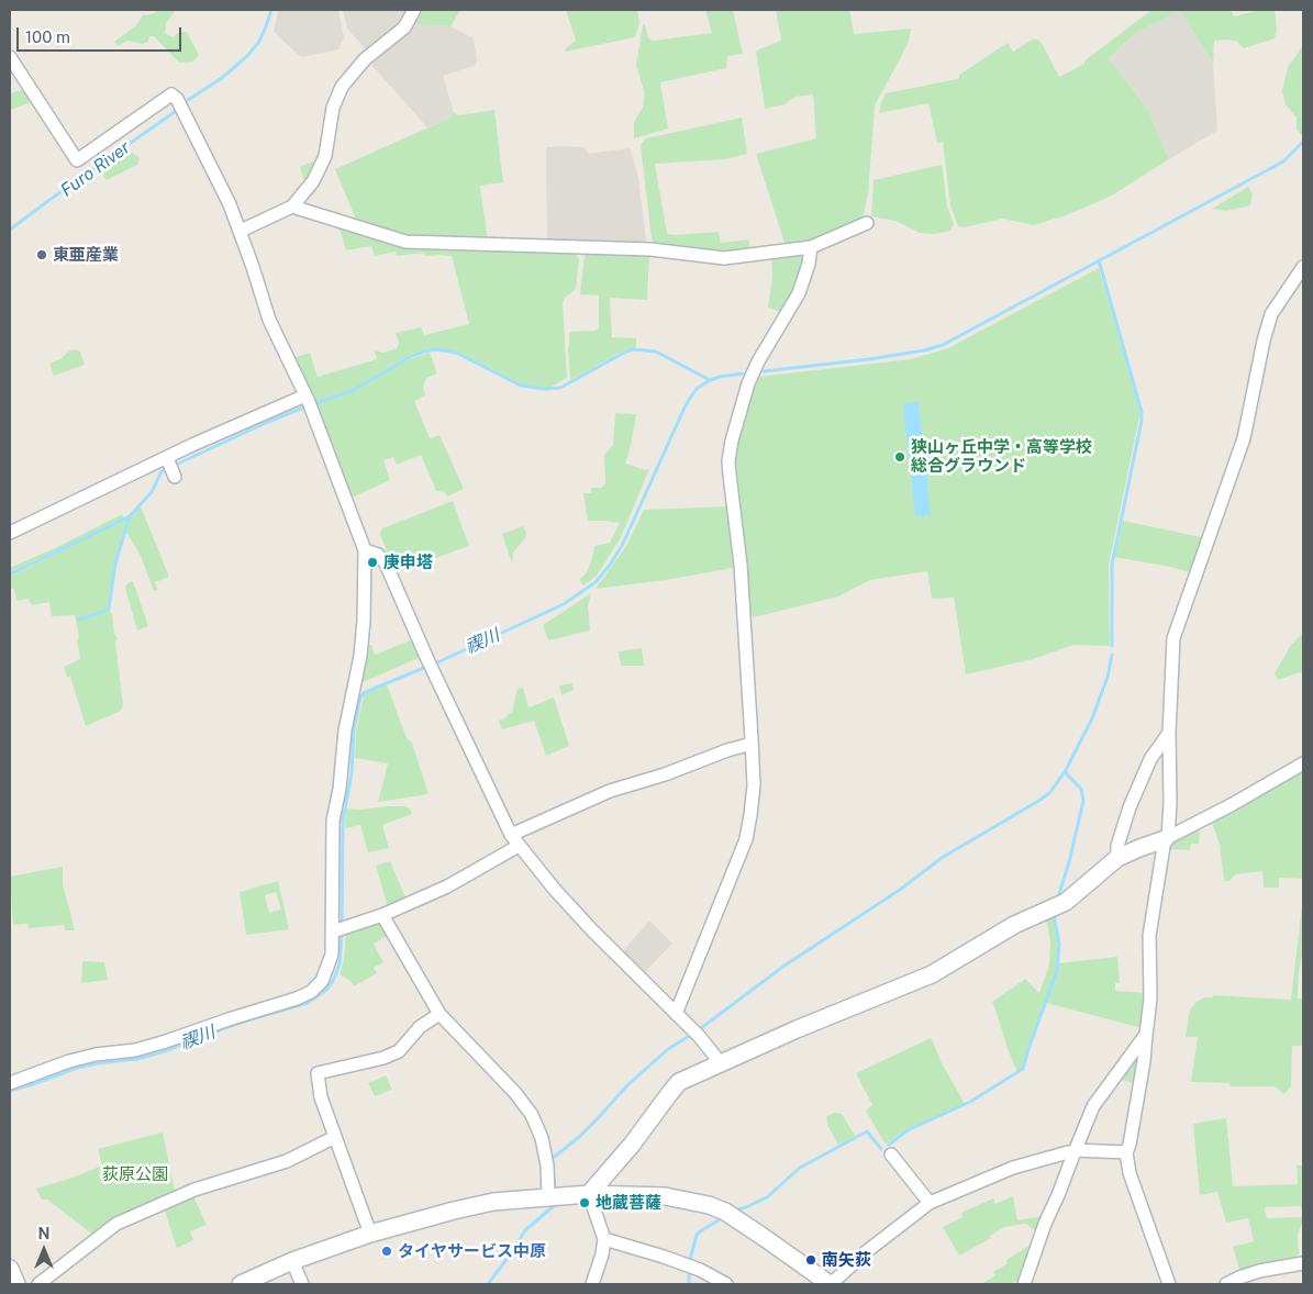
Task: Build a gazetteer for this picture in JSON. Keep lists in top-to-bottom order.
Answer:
{
  "water": ["Furo River", "禊川"],
  "parks": ["荻原公園"],
  "places": [
    "東亜産業",
    "狭山ヶ丘中学・高等学校 総合グラウンド",
    "庚申塔",
    "地蔵菩薩",
    "タイヤサービス中原",
    "南矢荻"
  ],
  "scale_bar": "100 m",
  "north": "top"
}
